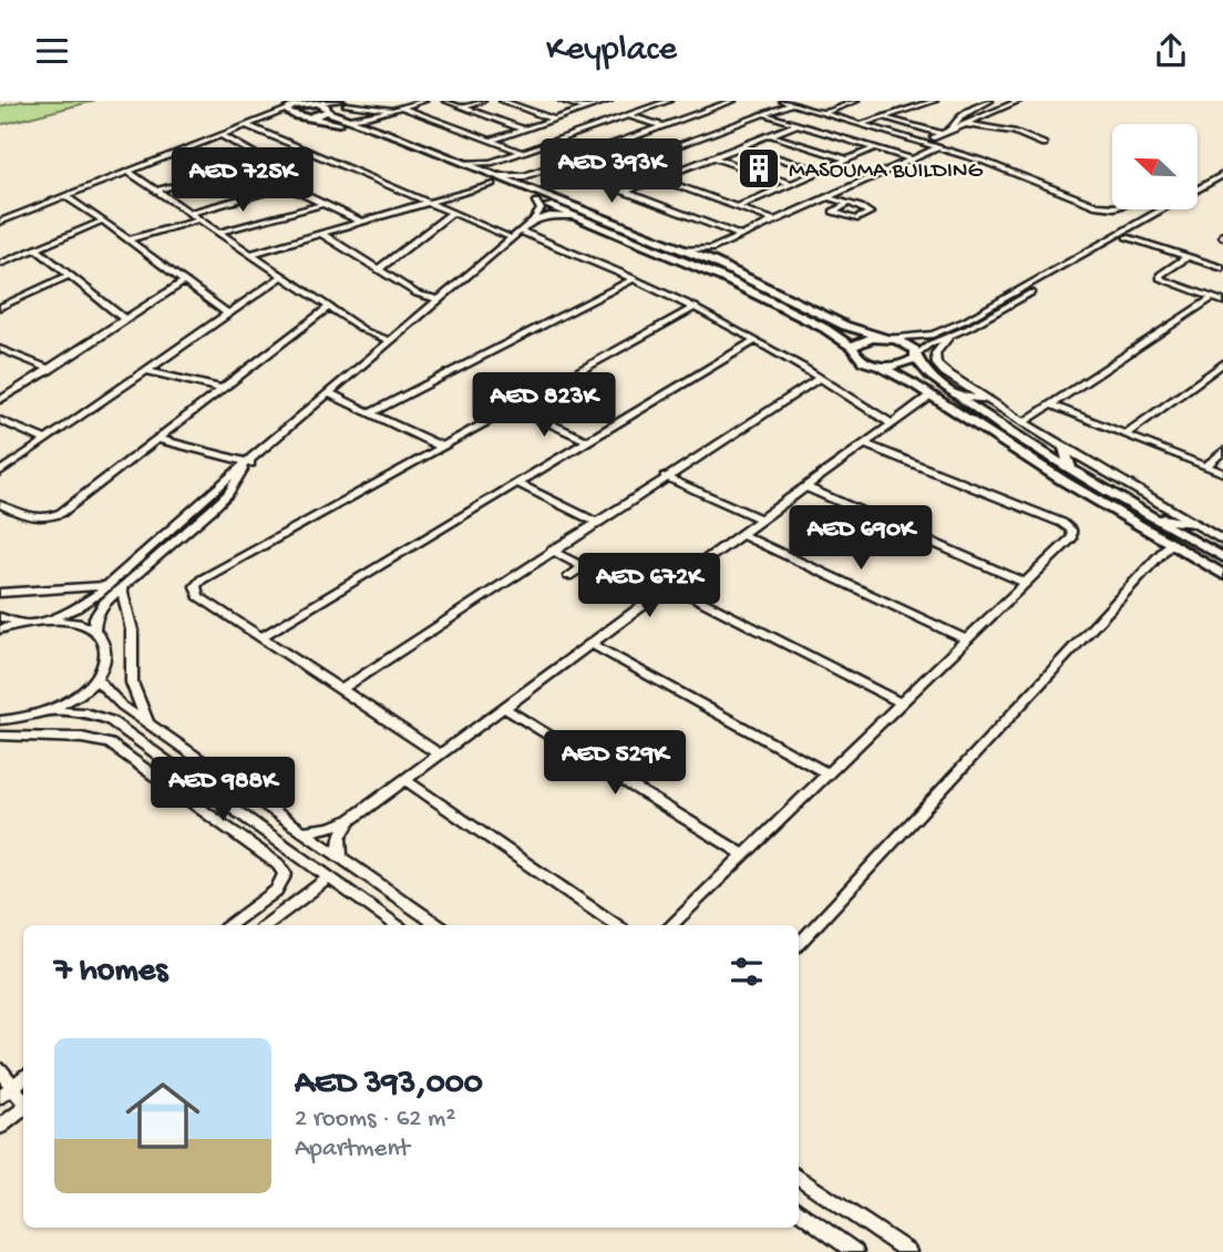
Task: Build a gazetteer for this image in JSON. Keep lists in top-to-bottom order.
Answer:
{
  "places": {
    "building": ["MASOUMA BUILDING"]
  },
  "north": "top left",
  "page": {
    "header": "Keyplace",
    "price": [
      "AED 393K",
      "AED 725K",
      "AED 823K",
      "AED 690K",
      "AED 672K",
      "AED 529K",
      "AED 988K"
    ],
    "heading": "7 homes",
    "list": [
      {
        "name": "AED 393,000",
        "note": "2 rooms · 62 m² · Apartment"
      }
    ]
  }
}
